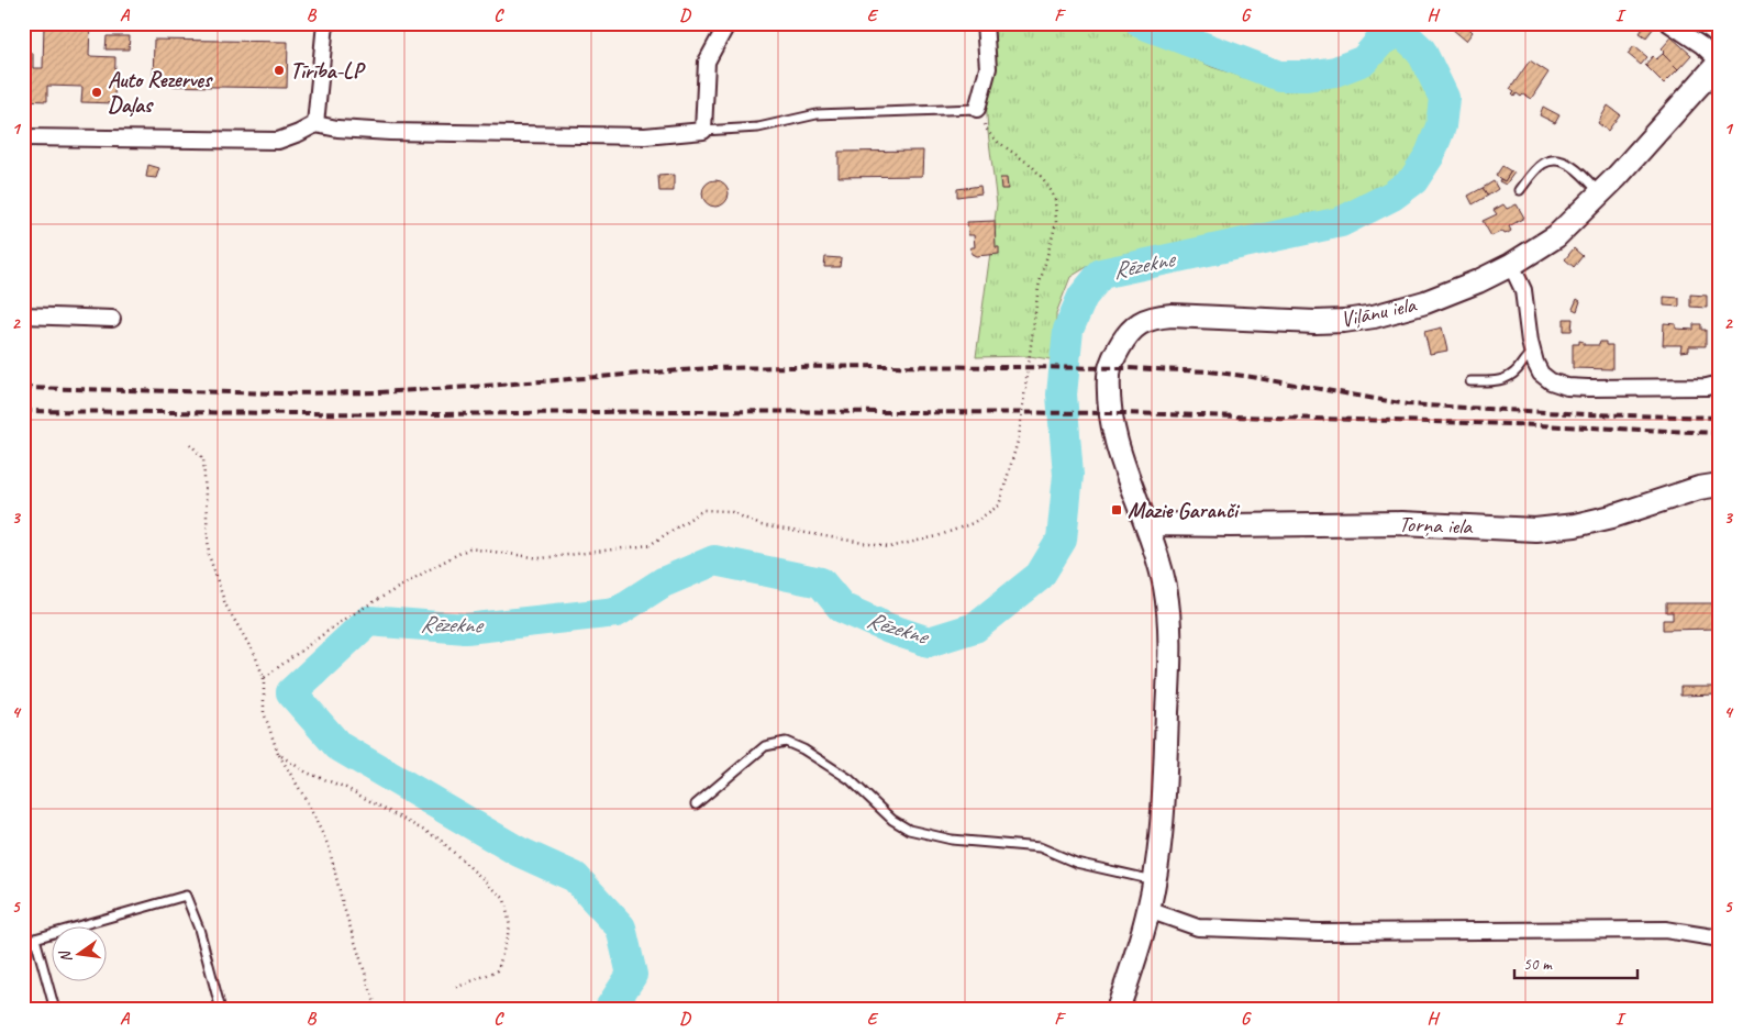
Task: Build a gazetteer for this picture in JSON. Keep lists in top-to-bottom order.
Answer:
{
  "streets": {
    "main road": ["Viļānu iela", "Torņa iela"]
  },
  "crossings": [
    ["Viļānu iela", "Torņa iela"]
  ],
  "water": ["Rēzekne"],
  "places": {
    "other": ["Tīrība-LP", "Auto Rezerves Daļas"],
    "transit": ["Mazie Garanči"]
  },
  "scale_bar": "50 m",
  "north": "left",
  "grid": {
    "columns": [
      "A",
      "B",
      "C",
      "D",
      "E",
      "F",
      "G",
      "H",
      "I"
    ],
    "rows": [
      "1",
      "2",
      "3",
      "4",
      "5"
    ]
  }
}
